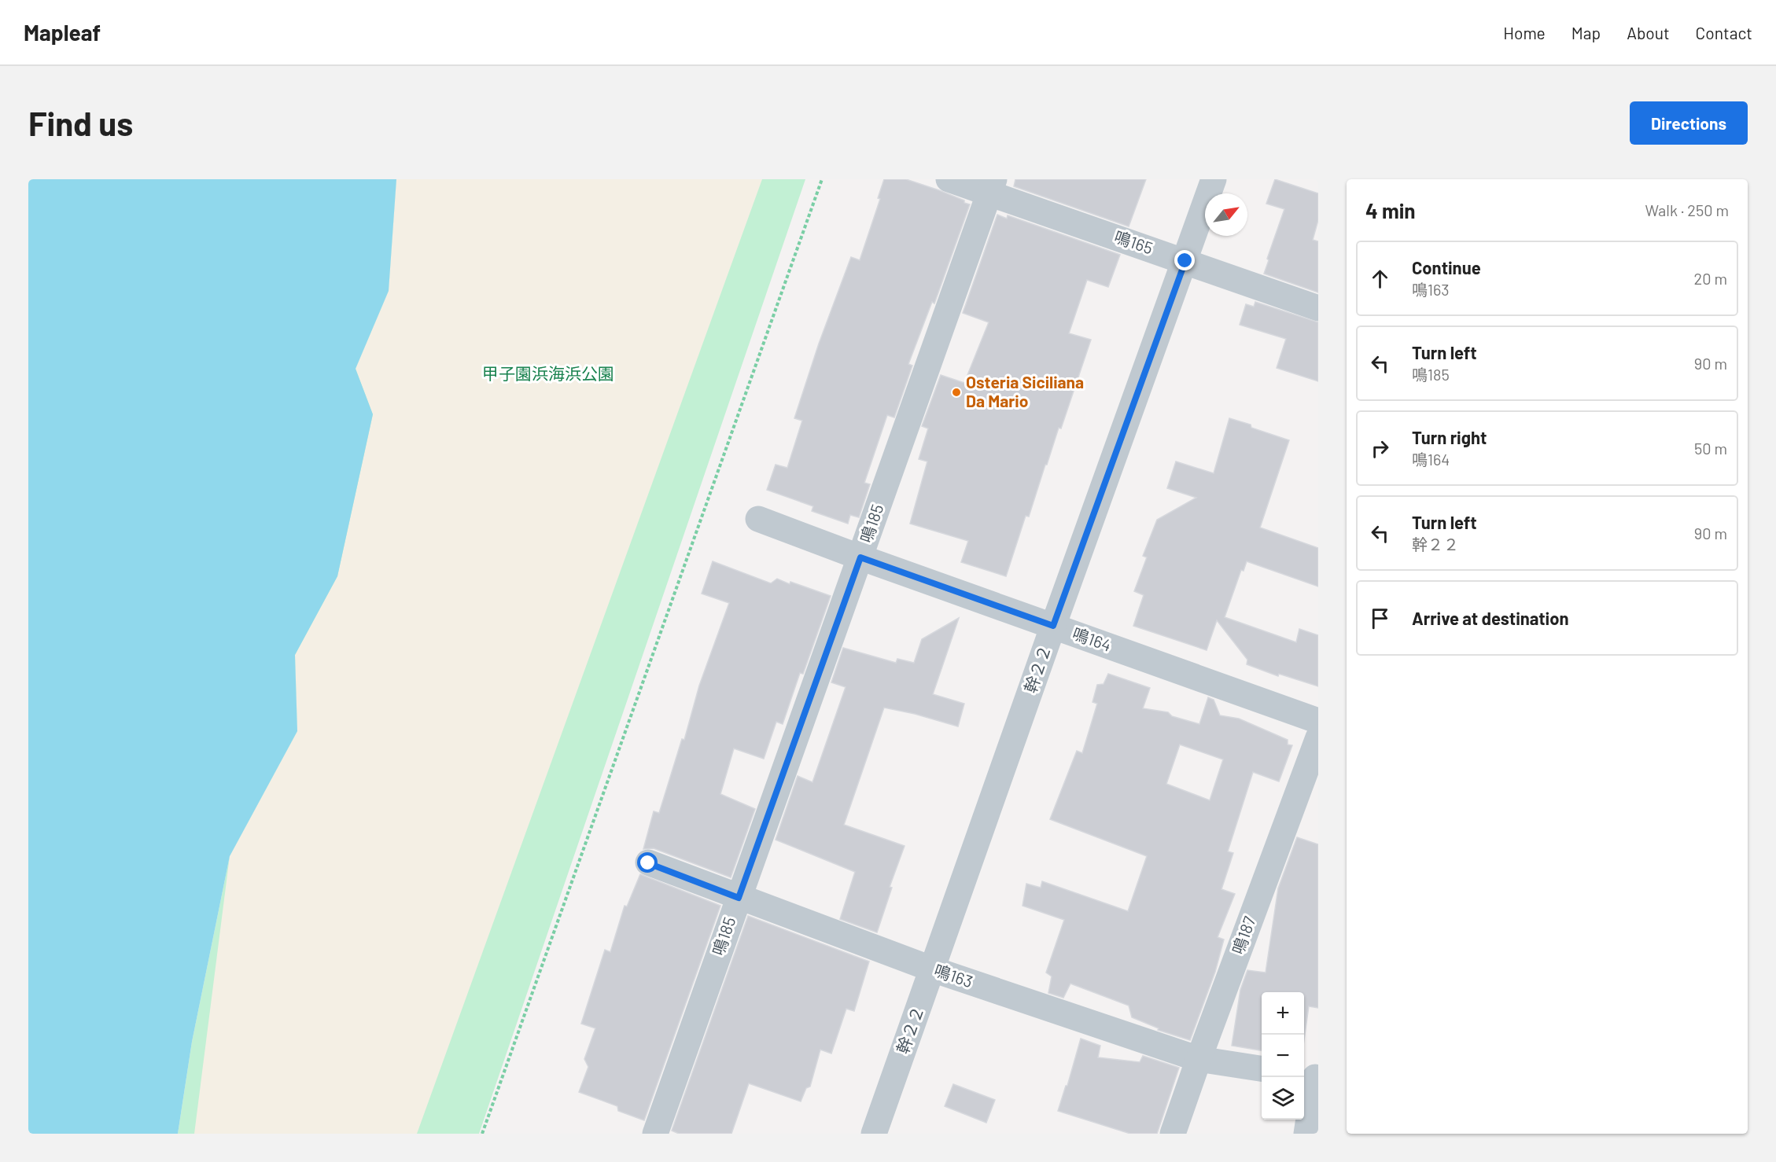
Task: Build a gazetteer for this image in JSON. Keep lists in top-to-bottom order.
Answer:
{
  "streets": {
    "street": [
      "鳴165",
      "鳴185",
      "鳴164",
      "幹２２",
      "鳴187",
      "鳴163"
    ]
  },
  "crossings": [
    ["鳴165", "鳴185"],
    ["鳴165", "幹２２"],
    ["鳴185", "鳴164"],
    ["鳴185", "鳴163"],
    ["鳴164", "幹２２"],
    ["幹２２", "鳴163"],
    ["鳴187", "鳴163"]
  ],
  "parks": ["甲子園浜海浜公園"],
  "places": ["Osteria Siciliana Da Mario"],
  "north": "top right",
  "page": {
    "header": "Mapleaf",
    "nav": [
      "Home",
      "Map",
      "About",
      "Contact"
    ],
    "buttons": "Directions",
    "title": "Find us",
    "heading": ["4 min", "Walk · 250 m"],
    "list": [
      ["Continue", "鳴163", "20 m"],
      ["Turn left", "鳴185", "90 m"],
      ["Turn right", "鳴164", "50 m"],
      ["Turn left", "幹２２", "90 m"],
      "Arrive at destination"
    ],
    "map_buttons": ["+", "−"]
  }
}
